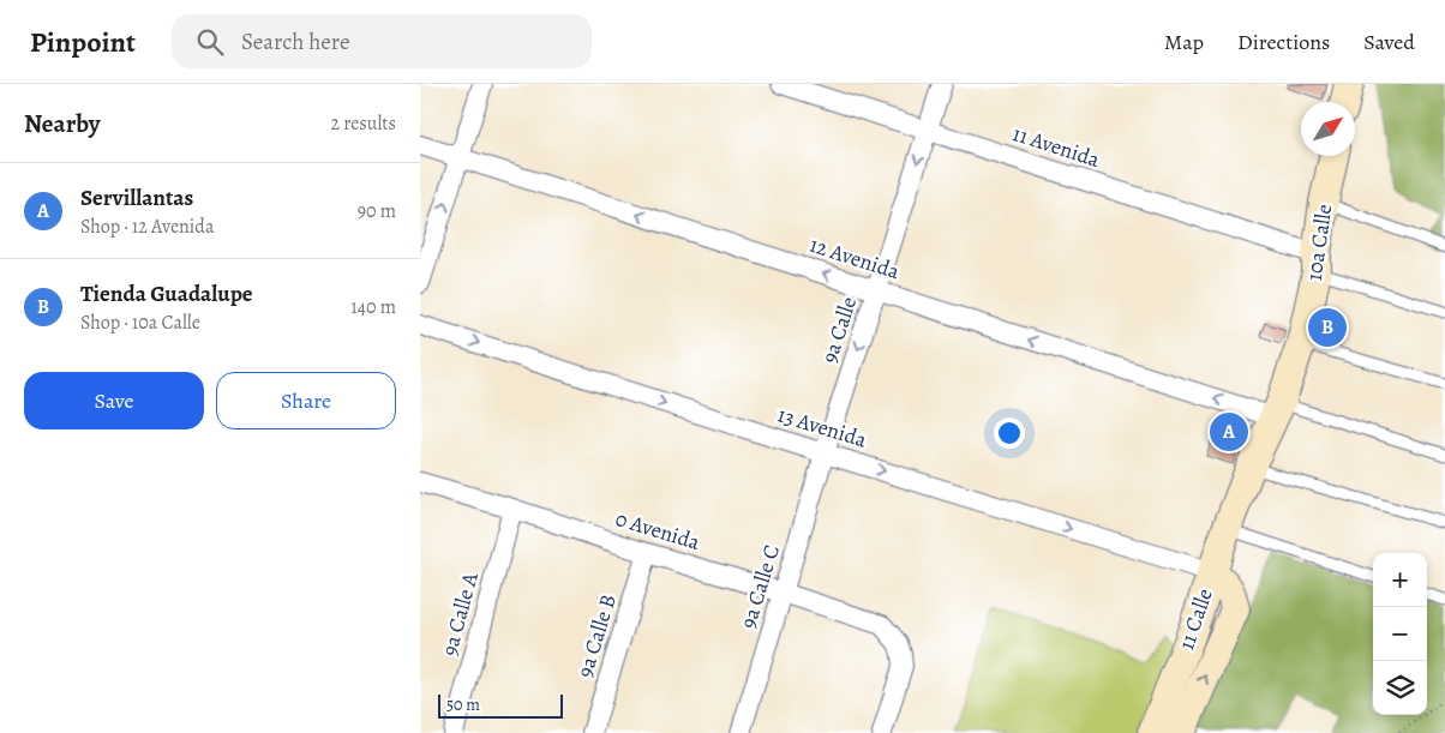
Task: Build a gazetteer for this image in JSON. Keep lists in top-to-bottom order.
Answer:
{
  "streets": {
    "main road": ["10a Calle", "11 Calle"],
    "street": [
      "11 Avenida",
      "12 Avenida",
      "9a Calle",
      "13 Avenida",
      "0 Avenida",
      "9a Calle C",
      "9a Calle A",
      "9a Calle B"
    ]
  },
  "crossings": [
    ["11 Avenida", "10a Calle"],
    ["11 Avenida", "9a Calle"],
    ["10a Calle", "12 Avenida"],
    ["10a Calle", "13 Avenida"],
    ["10a Calle", "11 Calle"],
    ["12 Avenida", "9a Calle"],
    ["9a Calle", "13 Avenida"],
    ["9a Calle", "9a Calle C"],
    ["13 Avenida", "9a Calle C"],
    ["13 Avenida", "11 Calle"],
    ["0 Avenida", "9a Calle C"],
    ["0 Avenida", "9a Calle A"],
    ["0 Avenida", "9a Calle B"]
  ],
  "one_way": ["12 Avenida", "9a Calle", "13 Avenida"],
  "scale_bar": "50 m",
  "north": "top right",
  "page": {
    "header": "Pinpoint",
    "search": "Search here",
    "nav": ["Map", "Directions", "Saved"],
    "heading": ["Nearby", "2 results"],
    "list": [
      {
        "mark": "A",
        "name": "Servillantas",
        "note": "Shop · 12 Avenida",
        "value": "90 m"
      },
      {
        "mark": "B",
        "name": "Tienda Guadalupe",
        "note": "Shop · 10a Calle",
        "value": "140 m"
      }
    ],
    "pins": ["B", "A"],
    "buttons": ["Save", "Share"],
    "map_buttons": ["+", "−"],
    "scale": "50 m"
  }
}
